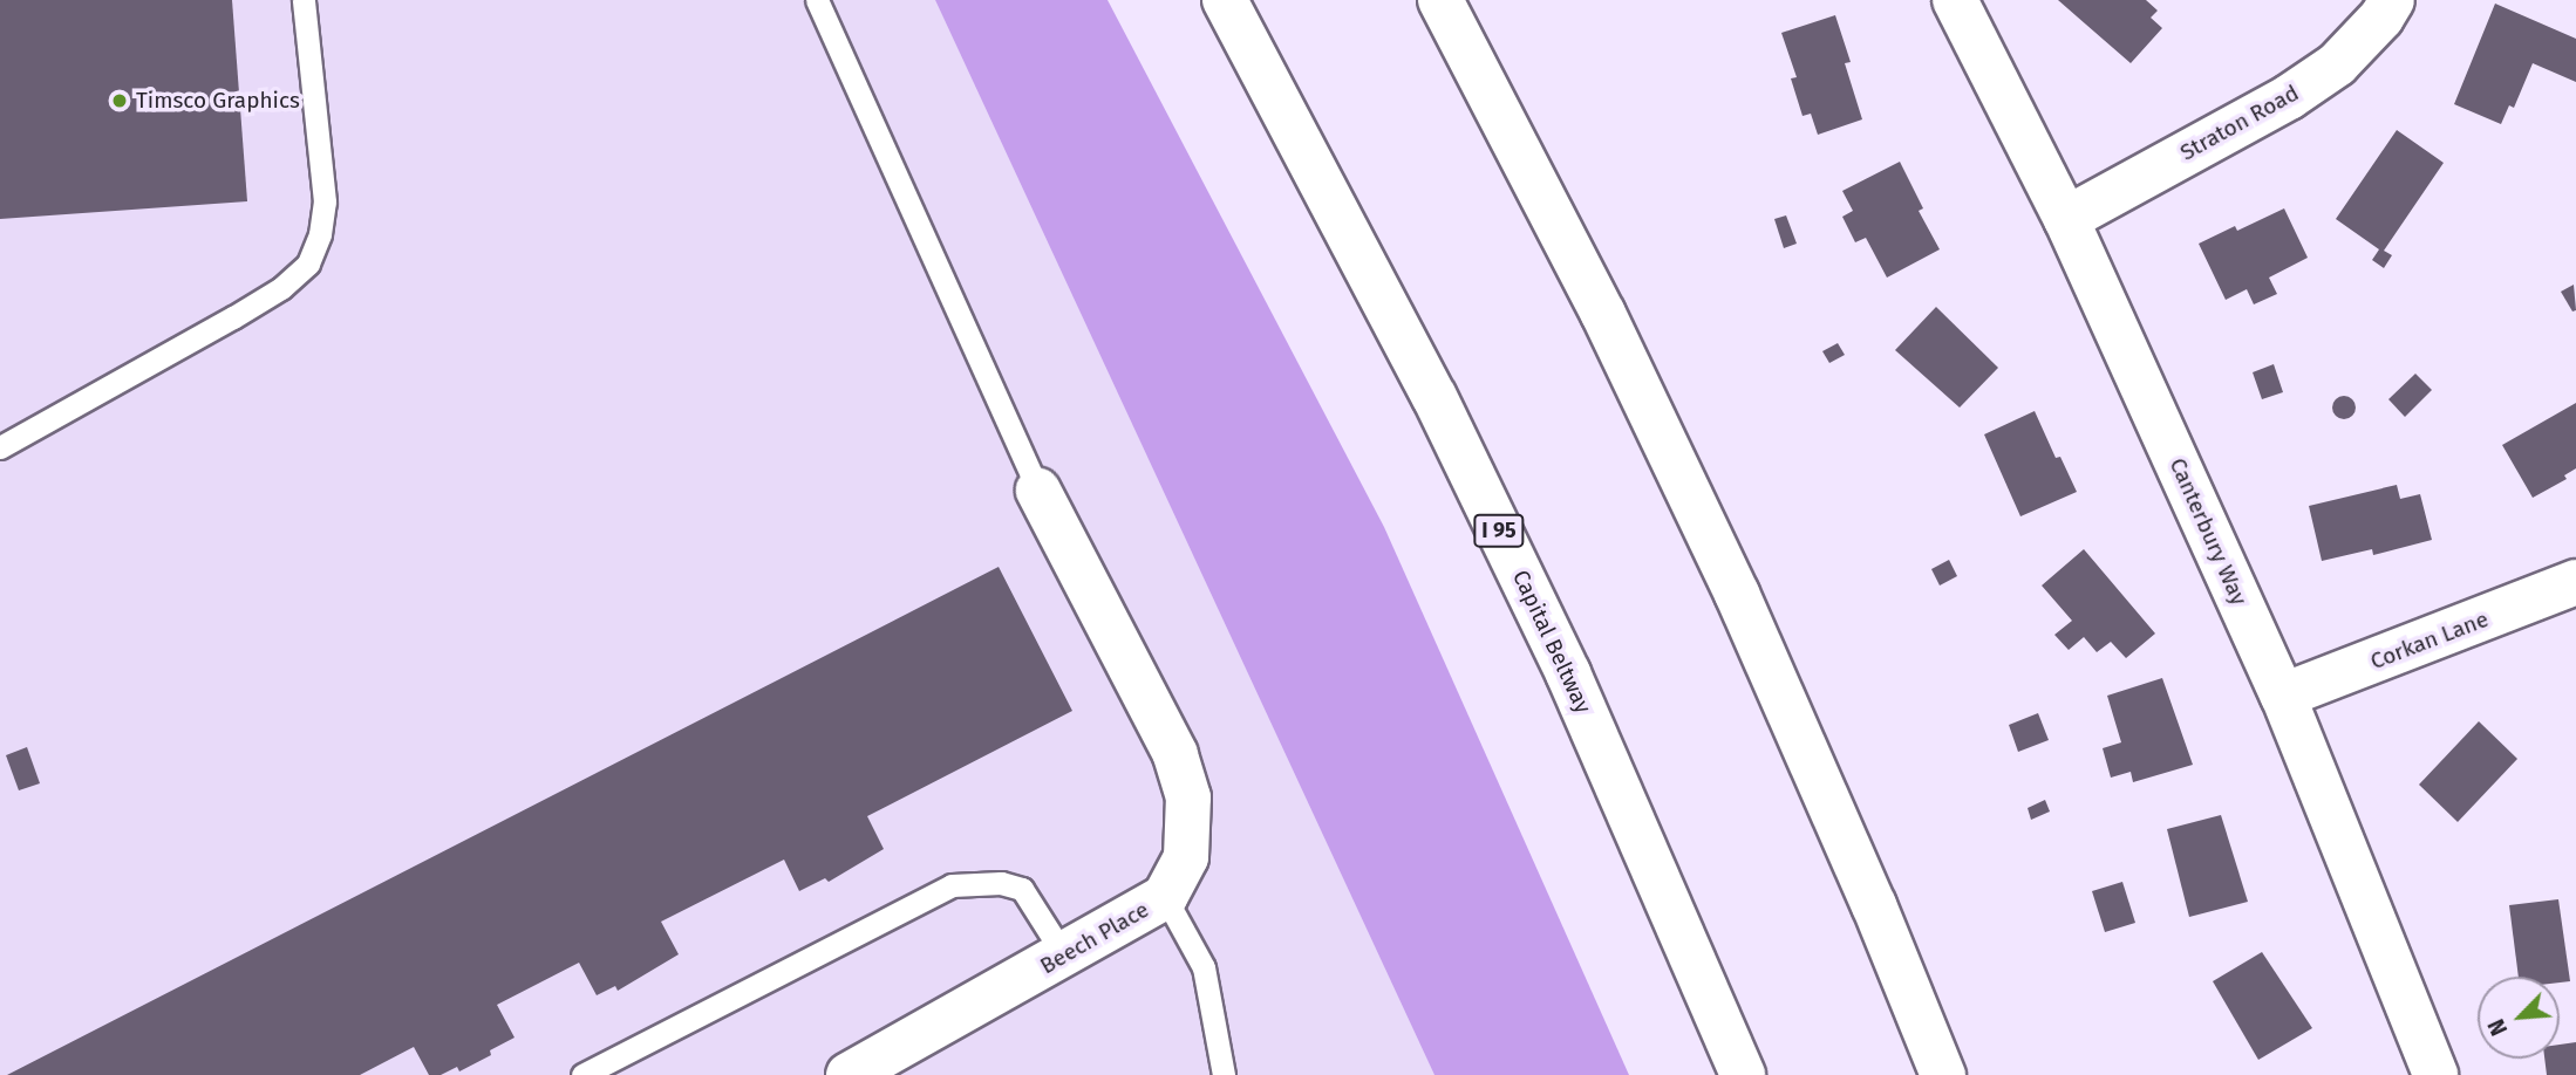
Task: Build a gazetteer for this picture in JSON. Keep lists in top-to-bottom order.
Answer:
{
  "streets": {
    "main road": [
      "Straton Road",
      "I 95",
      "Canterbury Way",
      "Corkan Lane",
      "Capital Beltway",
      "Beech Place"
    ]
  },
  "crossings": [
    ["Straton Road", "Canterbury Way"],
    ["Canterbury Way", "Corkan Lane"]
  ],
  "places": ["Timsco Graphics"],
  "north": "bottom left"
}
